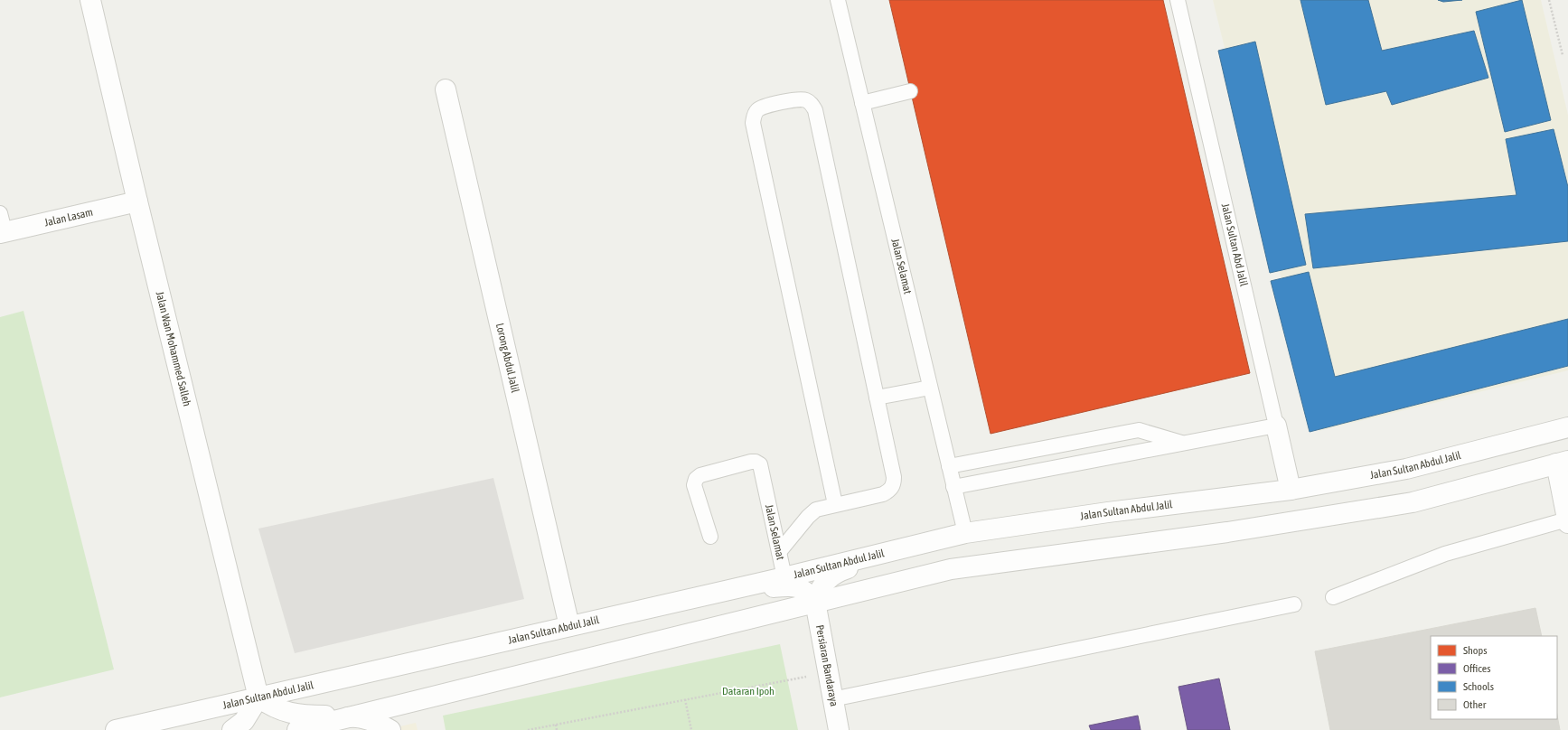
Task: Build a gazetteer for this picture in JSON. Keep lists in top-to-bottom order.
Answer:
{
  "streets": {
    "street": [
      "Jalan Lasam",
      "Jalan Sultan Abd Jalil",
      "Jalan Wan Mohammed Salleh",
      "Lorong Abdul Jalil",
      "Jalan Sultan Abdul Jalil",
      "Persiaran Bandaraya"
    ],
    "lane": ["Jalan Selamat"]
  },
  "crossings": [
    ["Jalan Lasam", "Jalan Wan Mohammed Salleh"],
    ["Jalan Sultan Abd Jalil", "Jalan Sultan Abdul Jalil"],
    ["Jalan Selamat", "Jalan Sultan Abdul Jalil"],
    ["Jalan Wan Mohammed Salleh", "Jalan Sultan Abdul Jalil"],
    ["Lorong Abdul Jalil", "Jalan Sultan Abdul Jalil"]
  ],
  "parks": ["Dataran Ipoh"],
  "legend": [
    "Shops",
    "Offices",
    "Schools",
    "Other"
  ]
}
